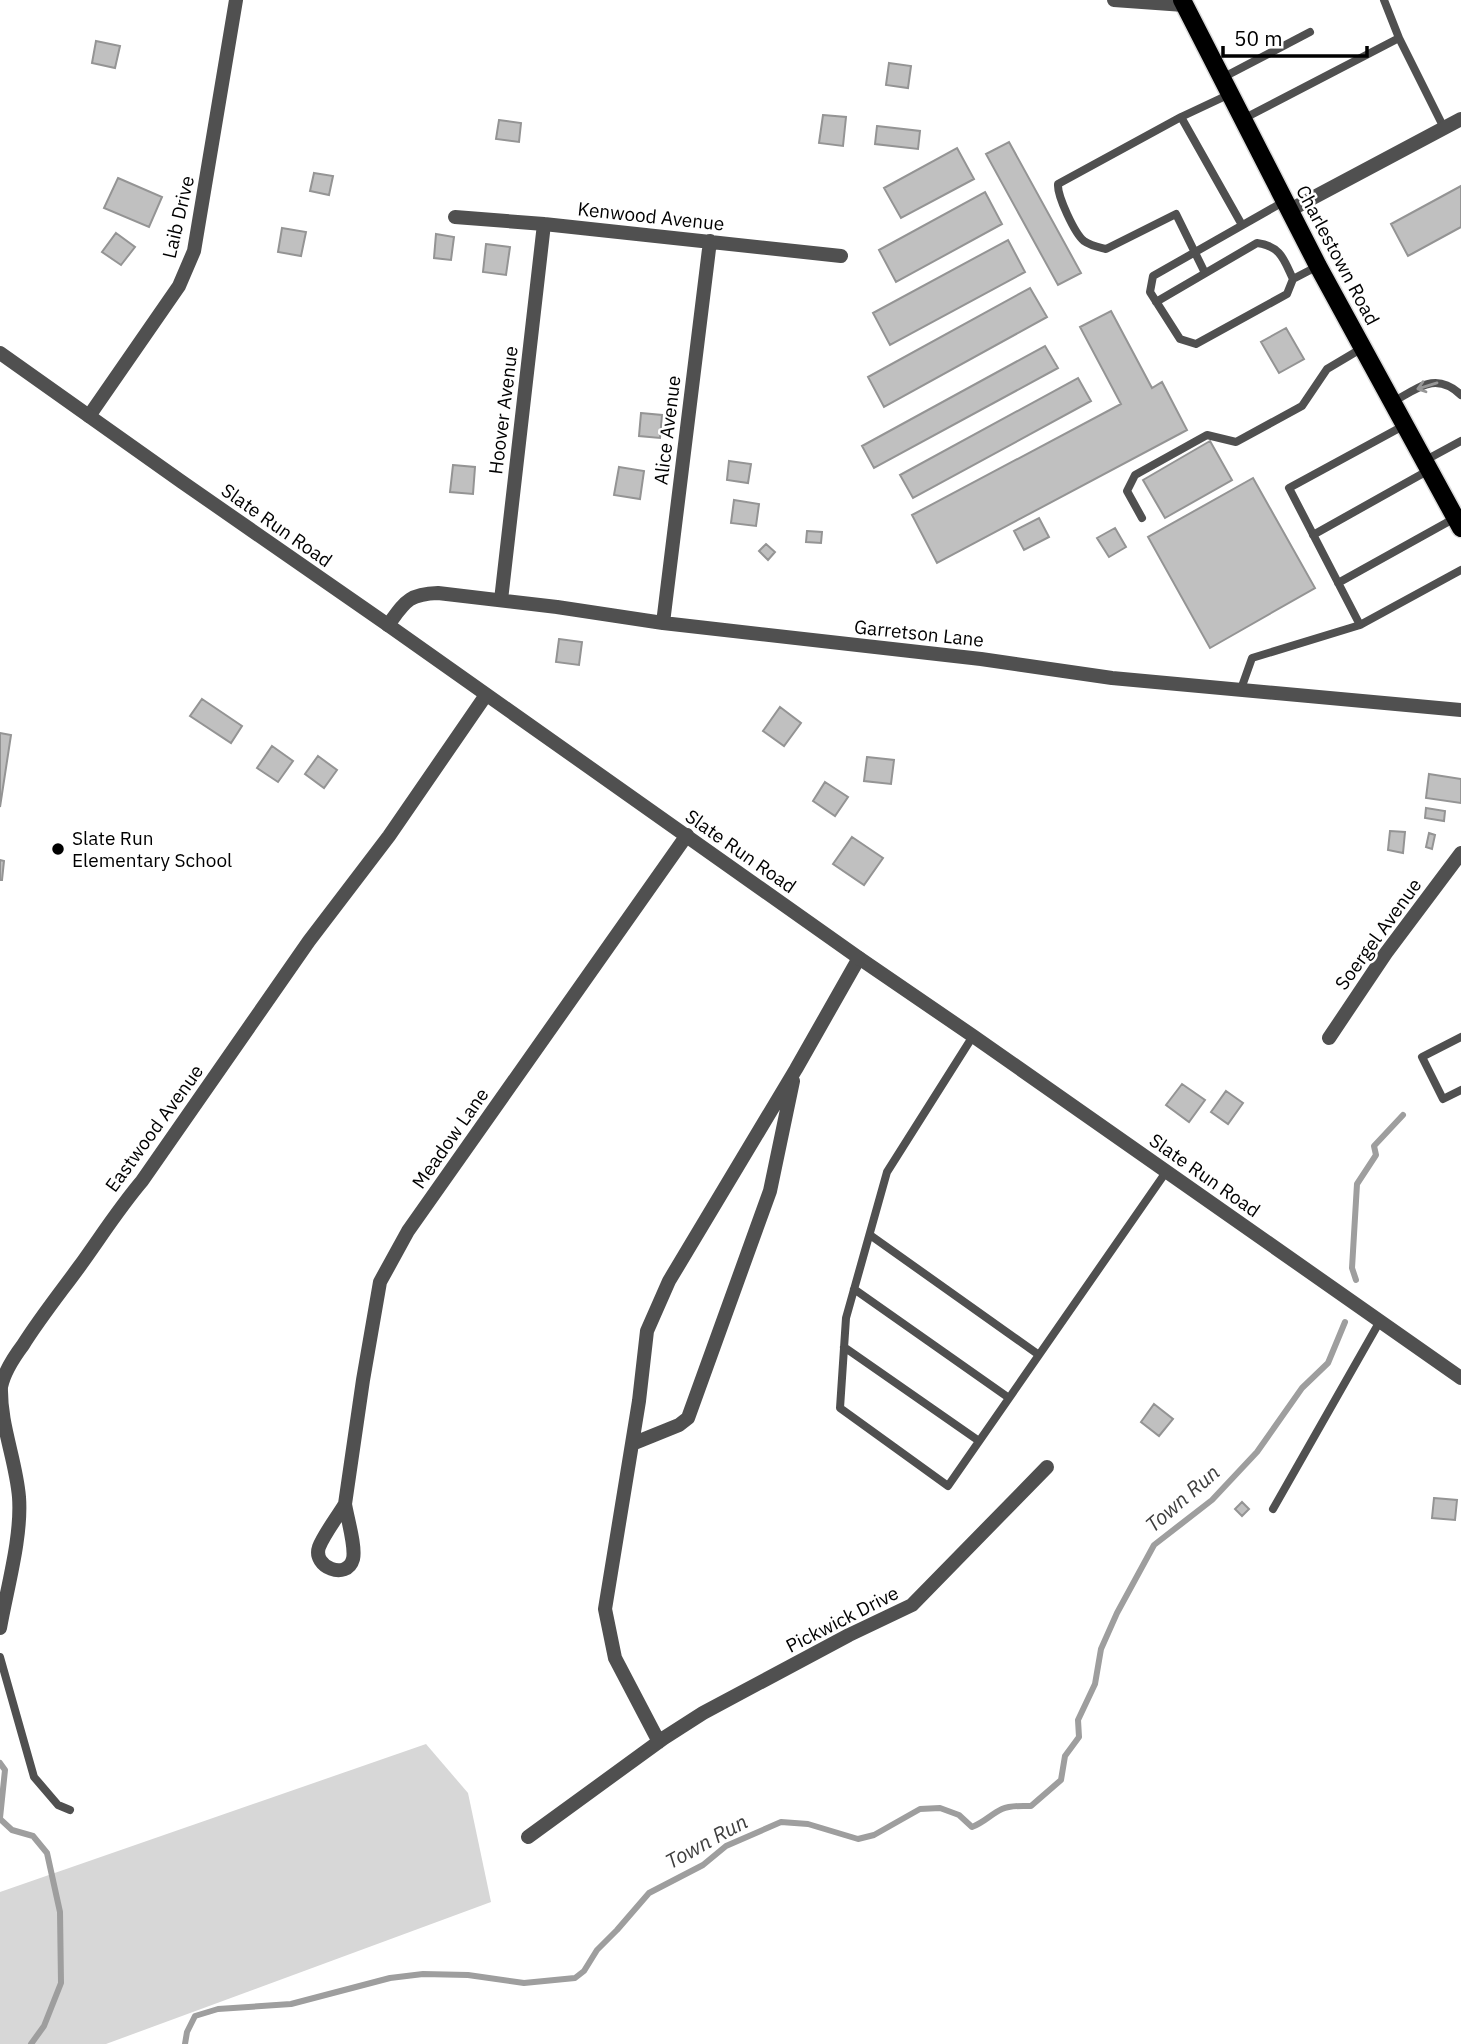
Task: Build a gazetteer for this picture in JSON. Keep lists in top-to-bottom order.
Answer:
{
  "streets": {
    "main road": ["Charlestown Road"],
    "street": [
      "Kenwood Avenue",
      "Laib Drive",
      "Hoover Avenue",
      "Alice Avenue",
      "Slate Run Road",
      "Garretson Lane",
      "Soergel Avenue",
      "Eastwood Avenue",
      "Meadow Lane",
      "Pickwick Drive"
    ]
  },
  "crossings": [
    ["Kenwood Avenue", "Hoover Avenue"],
    ["Kenwood Avenue", "Alice Avenue"],
    ["Laib Drive", "Slate Run Road"],
    ["Hoover Avenue", "Garretson Lane"],
    ["Alice Avenue", "Garretson Lane"],
    ["Slate Run Road", "Garretson Lane"],
    ["Slate Run Road", "Eastwood Avenue"],
    ["Slate Run Road", "Meadow Lane"]
  ],
  "water": ["Town Run"],
  "places": ["Slate Run Elementary School"],
  "scale_bar": "50 m"
}
